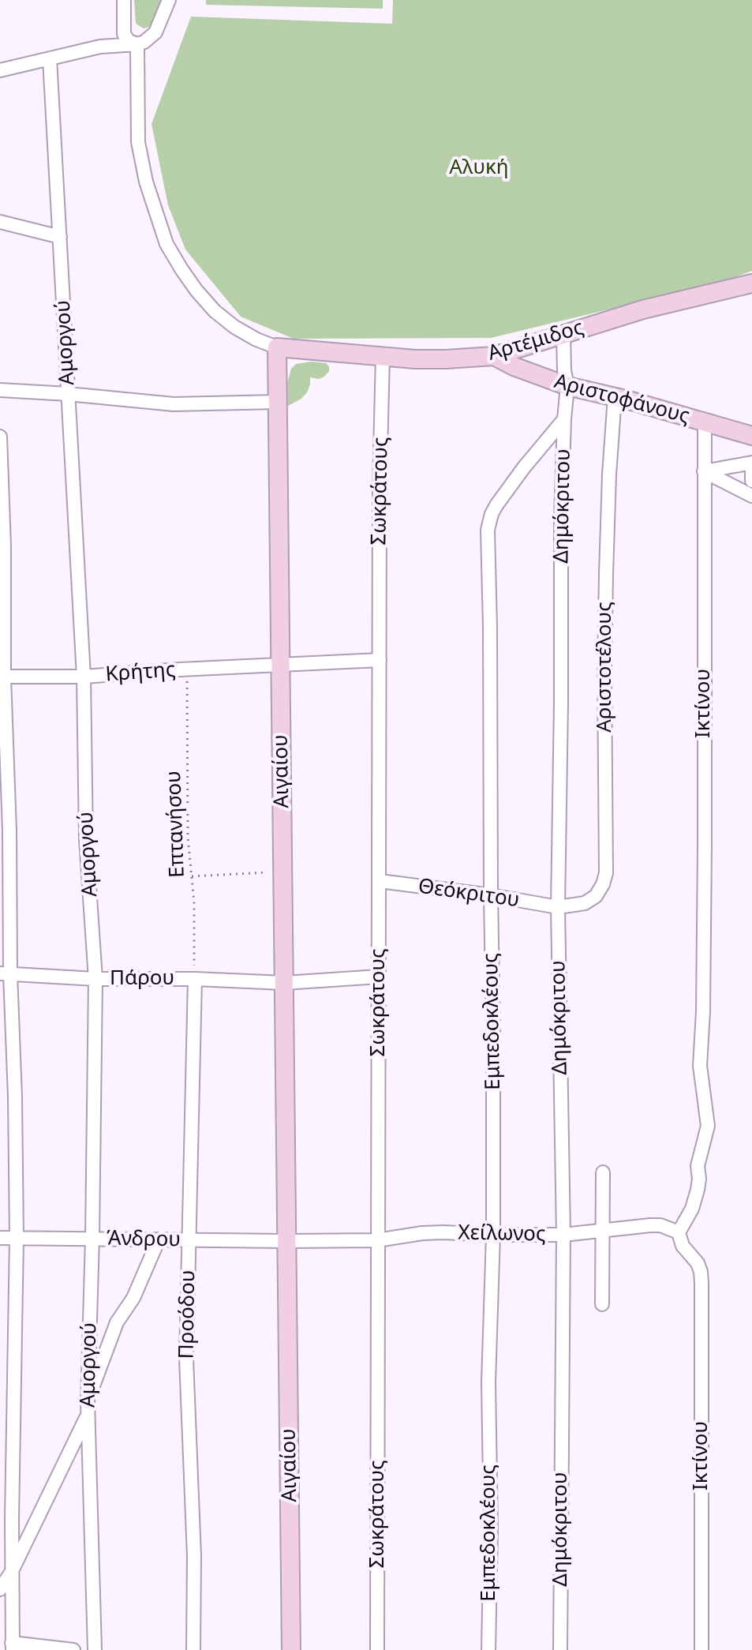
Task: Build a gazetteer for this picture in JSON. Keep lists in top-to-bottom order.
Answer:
{
  "streets": {
    "main road": ["Αρτέμιδος", "Αριστοφάνους", "Αιγαίου"],
    "street": [
      "Αμοργού",
      "Σωκράτους",
      "Δημόκριτου",
      "Αριστοτέλους",
      "Κρήτης",
      "Ικτίνου",
      "Θεόκριτου",
      "Πάρου",
      "Εμπεδοκλέους",
      "Χείλωνος",
      "Άνδρου",
      "Προόδου"
    ],
    "path": ["Επτανήσου"]
  },
  "crossings": [
    ["Αρτέμιδος", "Αριστοφάνους"],
    ["Αρτέμιδος", "Σωκράτους"],
    ["Αρτέμιδος", "Δημόκριτου"],
    ["Αρτέμιδος", "Αιγαίου"],
    ["Αμοργού", "Κρήτης"],
    ["Αμοργού", "Πάρου"],
    ["Αμοργού", "Άνδρου"],
    ["Αριστοφάνους", "Δημόκριτου"],
    ["Αριστοφάνους", "Αριστοτέλους"],
    ["Αριστοφάνους", "Ικτίνου"],
    ["Σωκράτους", "Κρήτης"],
    ["Σωκράτους", "Θεόκριτου"],
    ["Σωκράτους", "Πάρου"],
    ["Σωκράτους", "Χείλωνος"],
    ["Δημόκριτου", "Αριστοτέλους"],
    ["Δημόκριτου", "Θεόκριτου"],
    ["Δημόκριτου", "Εμπεδοκλέους"],
    ["Δημόκριτου", "Χείλωνος"],
    ["Αριστοτέλους", "Θεόκριτου"],
    ["Κρήτης", "Αιγαίου"],
    ["Κρήτης", "Επτανήσου"],
    ["Ικτίνου", "Χείλωνος"],
    ["Αιγαίου", "Πάρου"],
    ["Αιγαίου", "Χείλωνος"],
    ["Αιγαίου", "Άνδρου"],
    ["Επτανήσου", "Πάρου"],
    ["Επτανήσου", "Προόδου"],
    ["Θεόκριτου", "Εμπεδοκλέους"],
    ["Πάρου", "Προόδου"],
    ["Εμπεδοκλέους", "Χείλωνος"],
    ["Χείλωνος", "Άνδρου"],
    ["Άνδρου", "Προόδου"]
  ],
  "parks": ["Αλυκή"]
}
